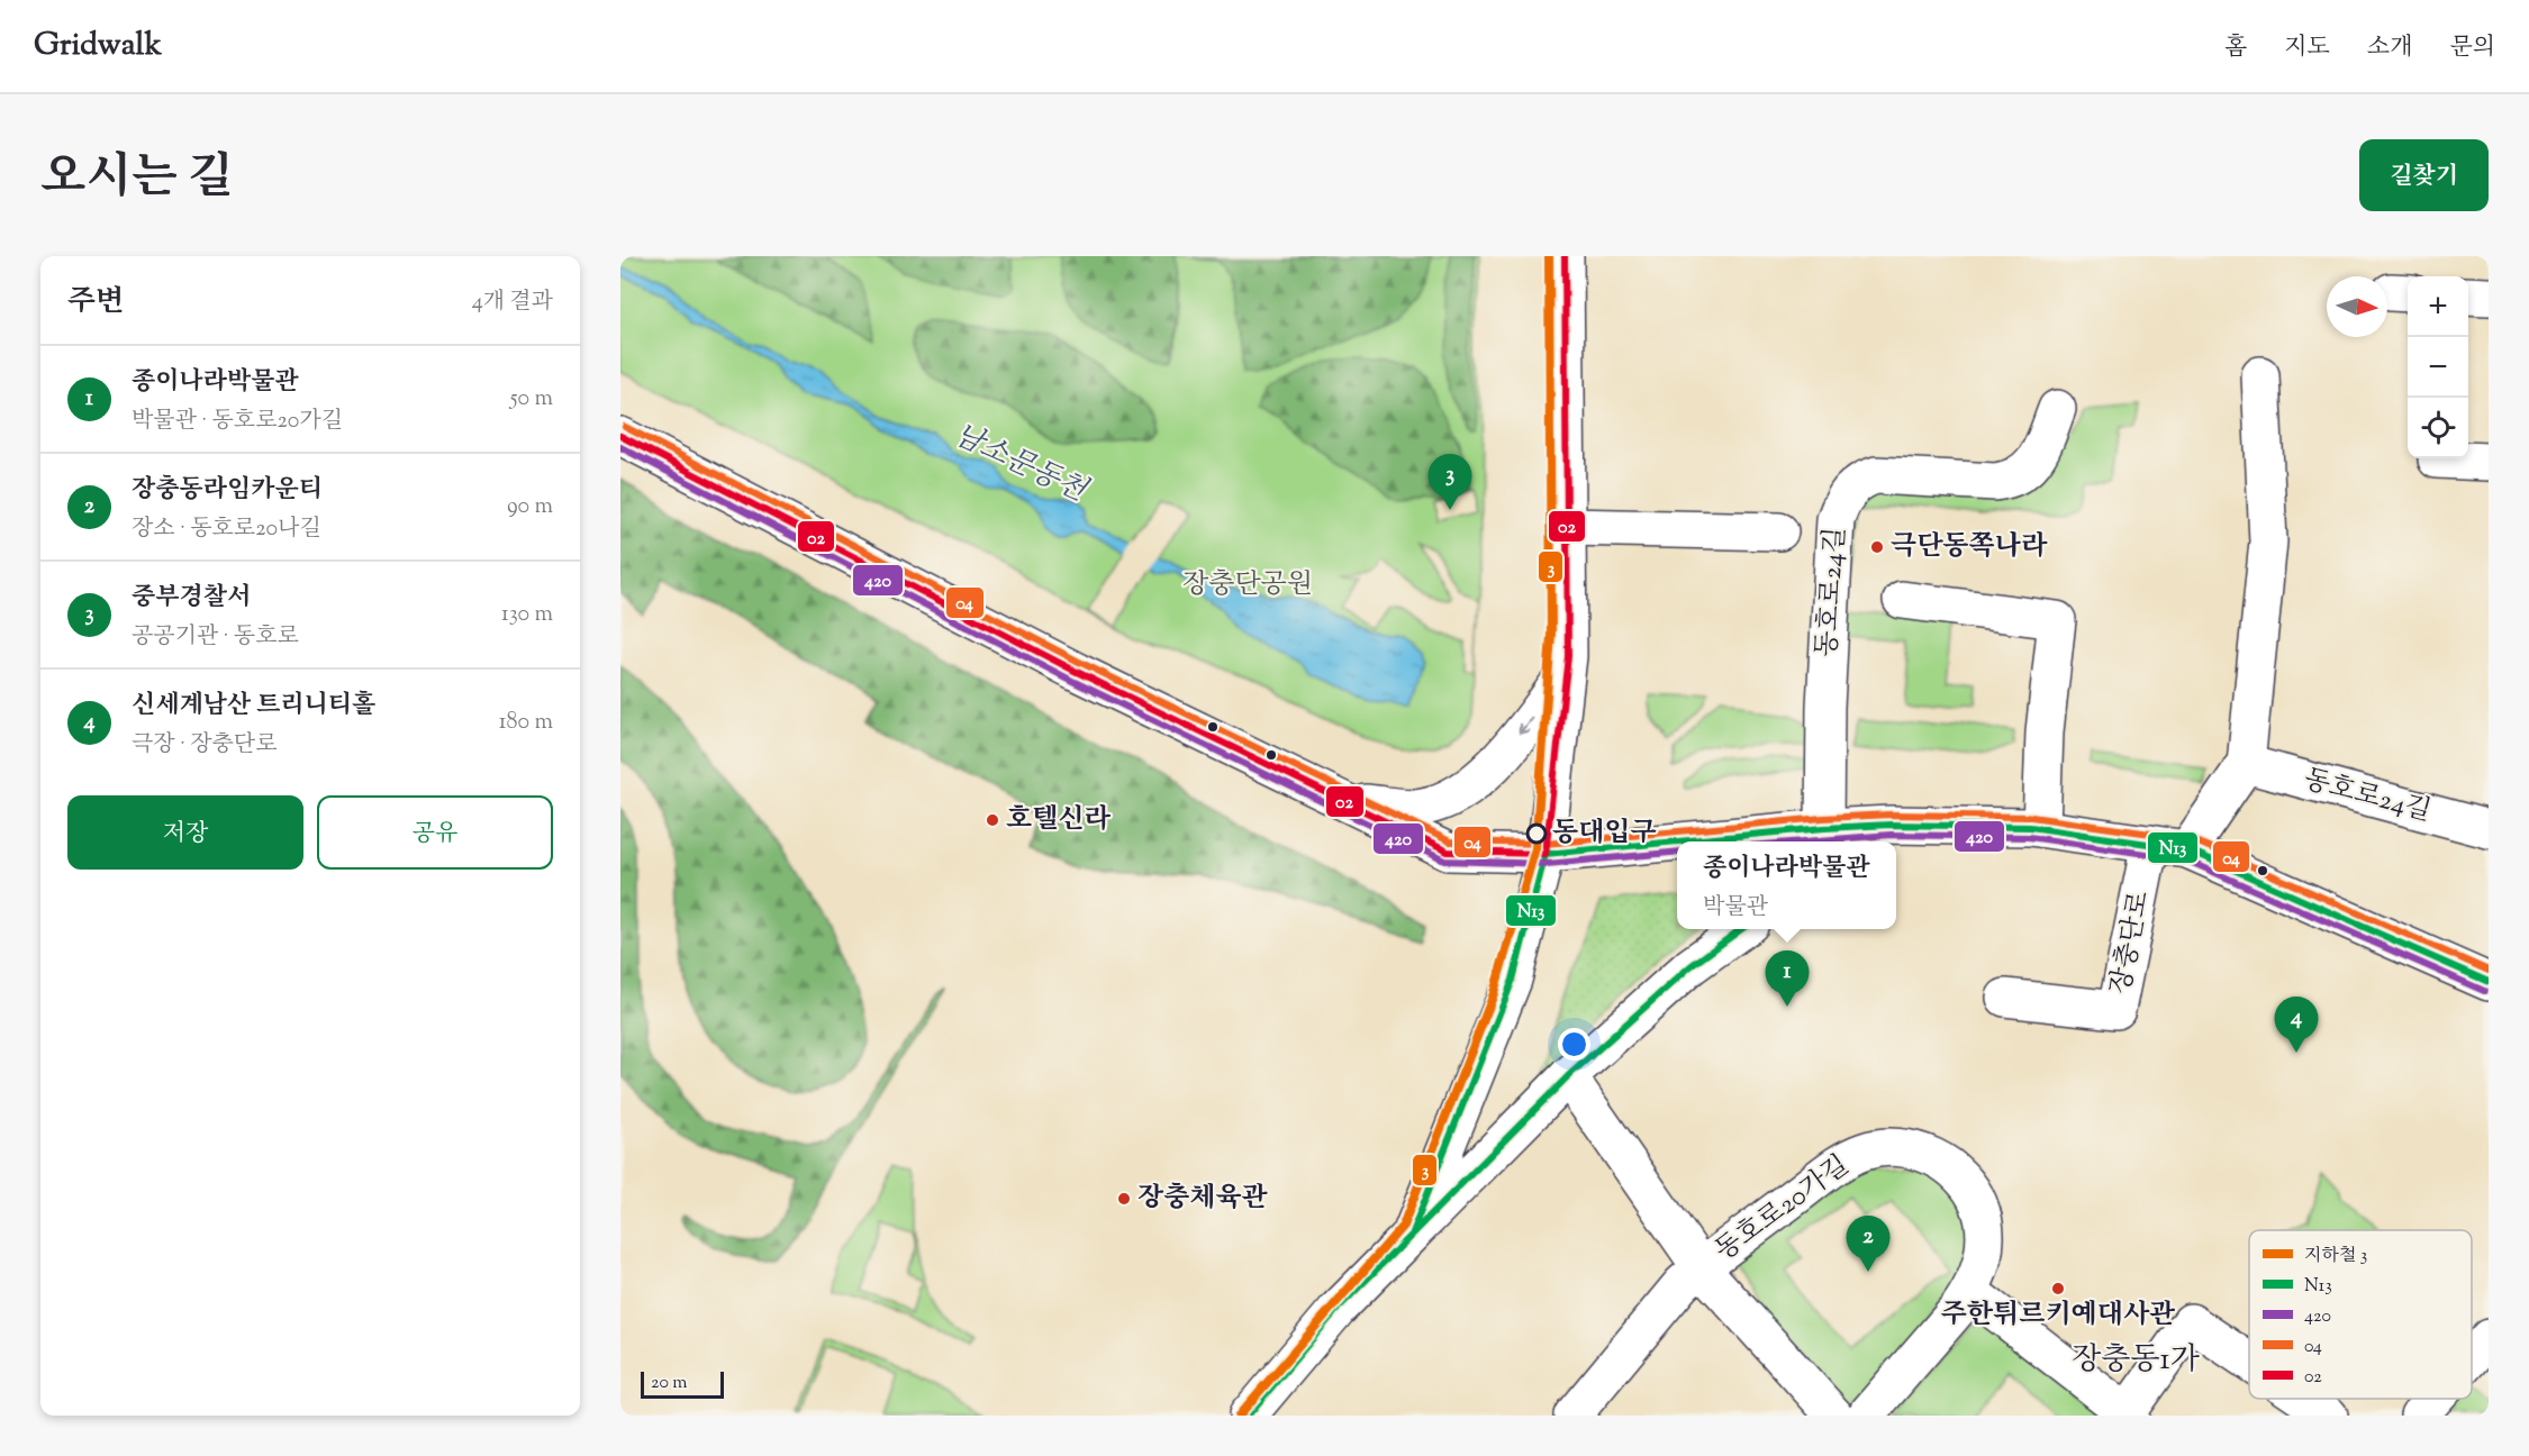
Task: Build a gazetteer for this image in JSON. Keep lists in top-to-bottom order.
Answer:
{
  "streets": {
    "street": ["동호로24길", "장충단로", "동호로20가길"]
  },
  "districts": ["장충동1가"],
  "water": ["남소문동천"],
  "parks": ["장충단공원"],
  "places": [
    "극단동쪽나라",
    "호텔신라",
    "동대입구",
    "장충체육관",
    "주한튀르키예대사관"
  ],
  "lines": [
    "metro line 3",
    "transit line 02",
    "transit line 04",
    "transit line 420",
    "transit line N13"
  ],
  "legend": [
    "지하철 3",
    "N13",
    "420",
    "04",
    "02"
  ],
  "scale_bar": "20 m",
  "north": "right",
  "page": {
    "header": "Gridwalk",
    "nav": [
      "홈",
      "지도",
      "소개",
      "문의"
    ],
    "title": "오시는 길",
    "buttons": [
      "길찾기",
      ["저장", "공유"]
    ],
    "heading": ["주변", "4개 결과"],
    "map_buttons": ["+", "−"],
    "list": [
      {
        "mark": "1",
        "name": "종이나라박물관",
        "note": "박물관 · 동호로20가길",
        "value": "50 m"
      },
      {
        "mark": "2",
        "name": "장충동라임카운티",
        "note": "장소 · 동호로20나길",
        "value": "90 m"
      },
      {
        "mark": "3",
        "name": "중부경찰서",
        "note": "공공기관 · 동호로",
        "value": "130 m"
      },
      {
        "mark": "4",
        "name": "신세계남산 트리니티홀",
        "note": "극장 · 장충단로",
        "value": "180 m"
      }
    ],
    "pins": [
      "3",
      "1",
      "4",
      "2"
    ],
    "popup": ["종이나라박물관", "박물관"],
    "scale": "20 m"
  }
}
